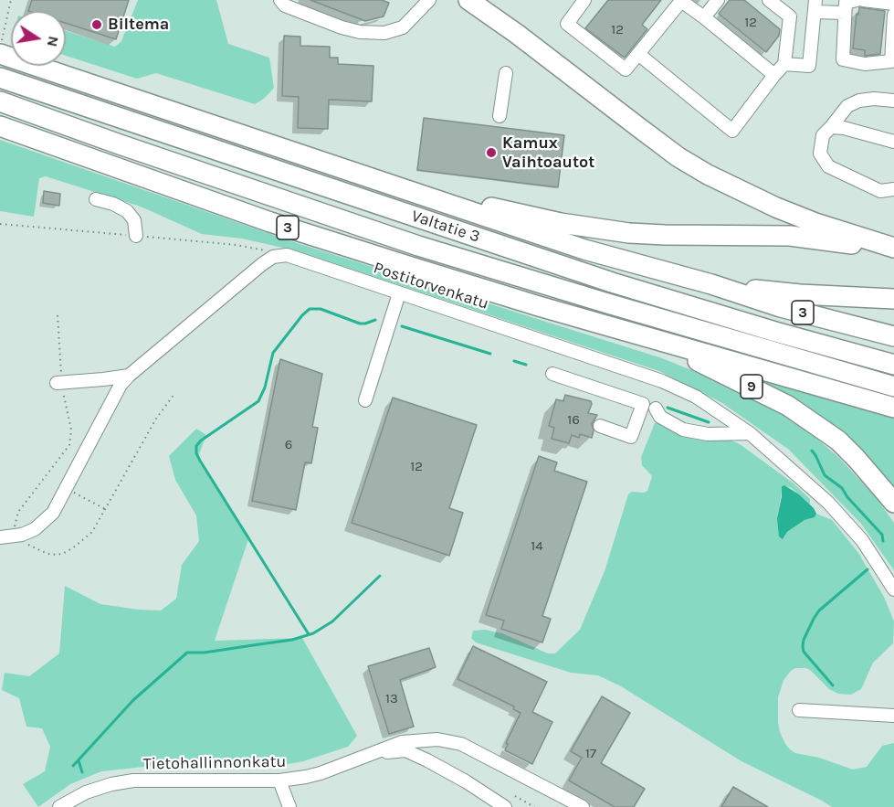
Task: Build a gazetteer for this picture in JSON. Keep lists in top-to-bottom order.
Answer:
{
  "streets": {
    "highway": ["Valtatie 3", "3", "9"],
    "street": ["Postitorvenkatu", "Tietohallinnonkatu"]
  },
  "crossings": [
    ["3", "9"]
  ],
  "places": ["Biltema", "Kamux Vaihtoautot"],
  "house_numbers": [
    "12",
    "12",
    "16",
    "6",
    "12",
    "14",
    "13",
    "17"
  ],
  "north": "right"
}
